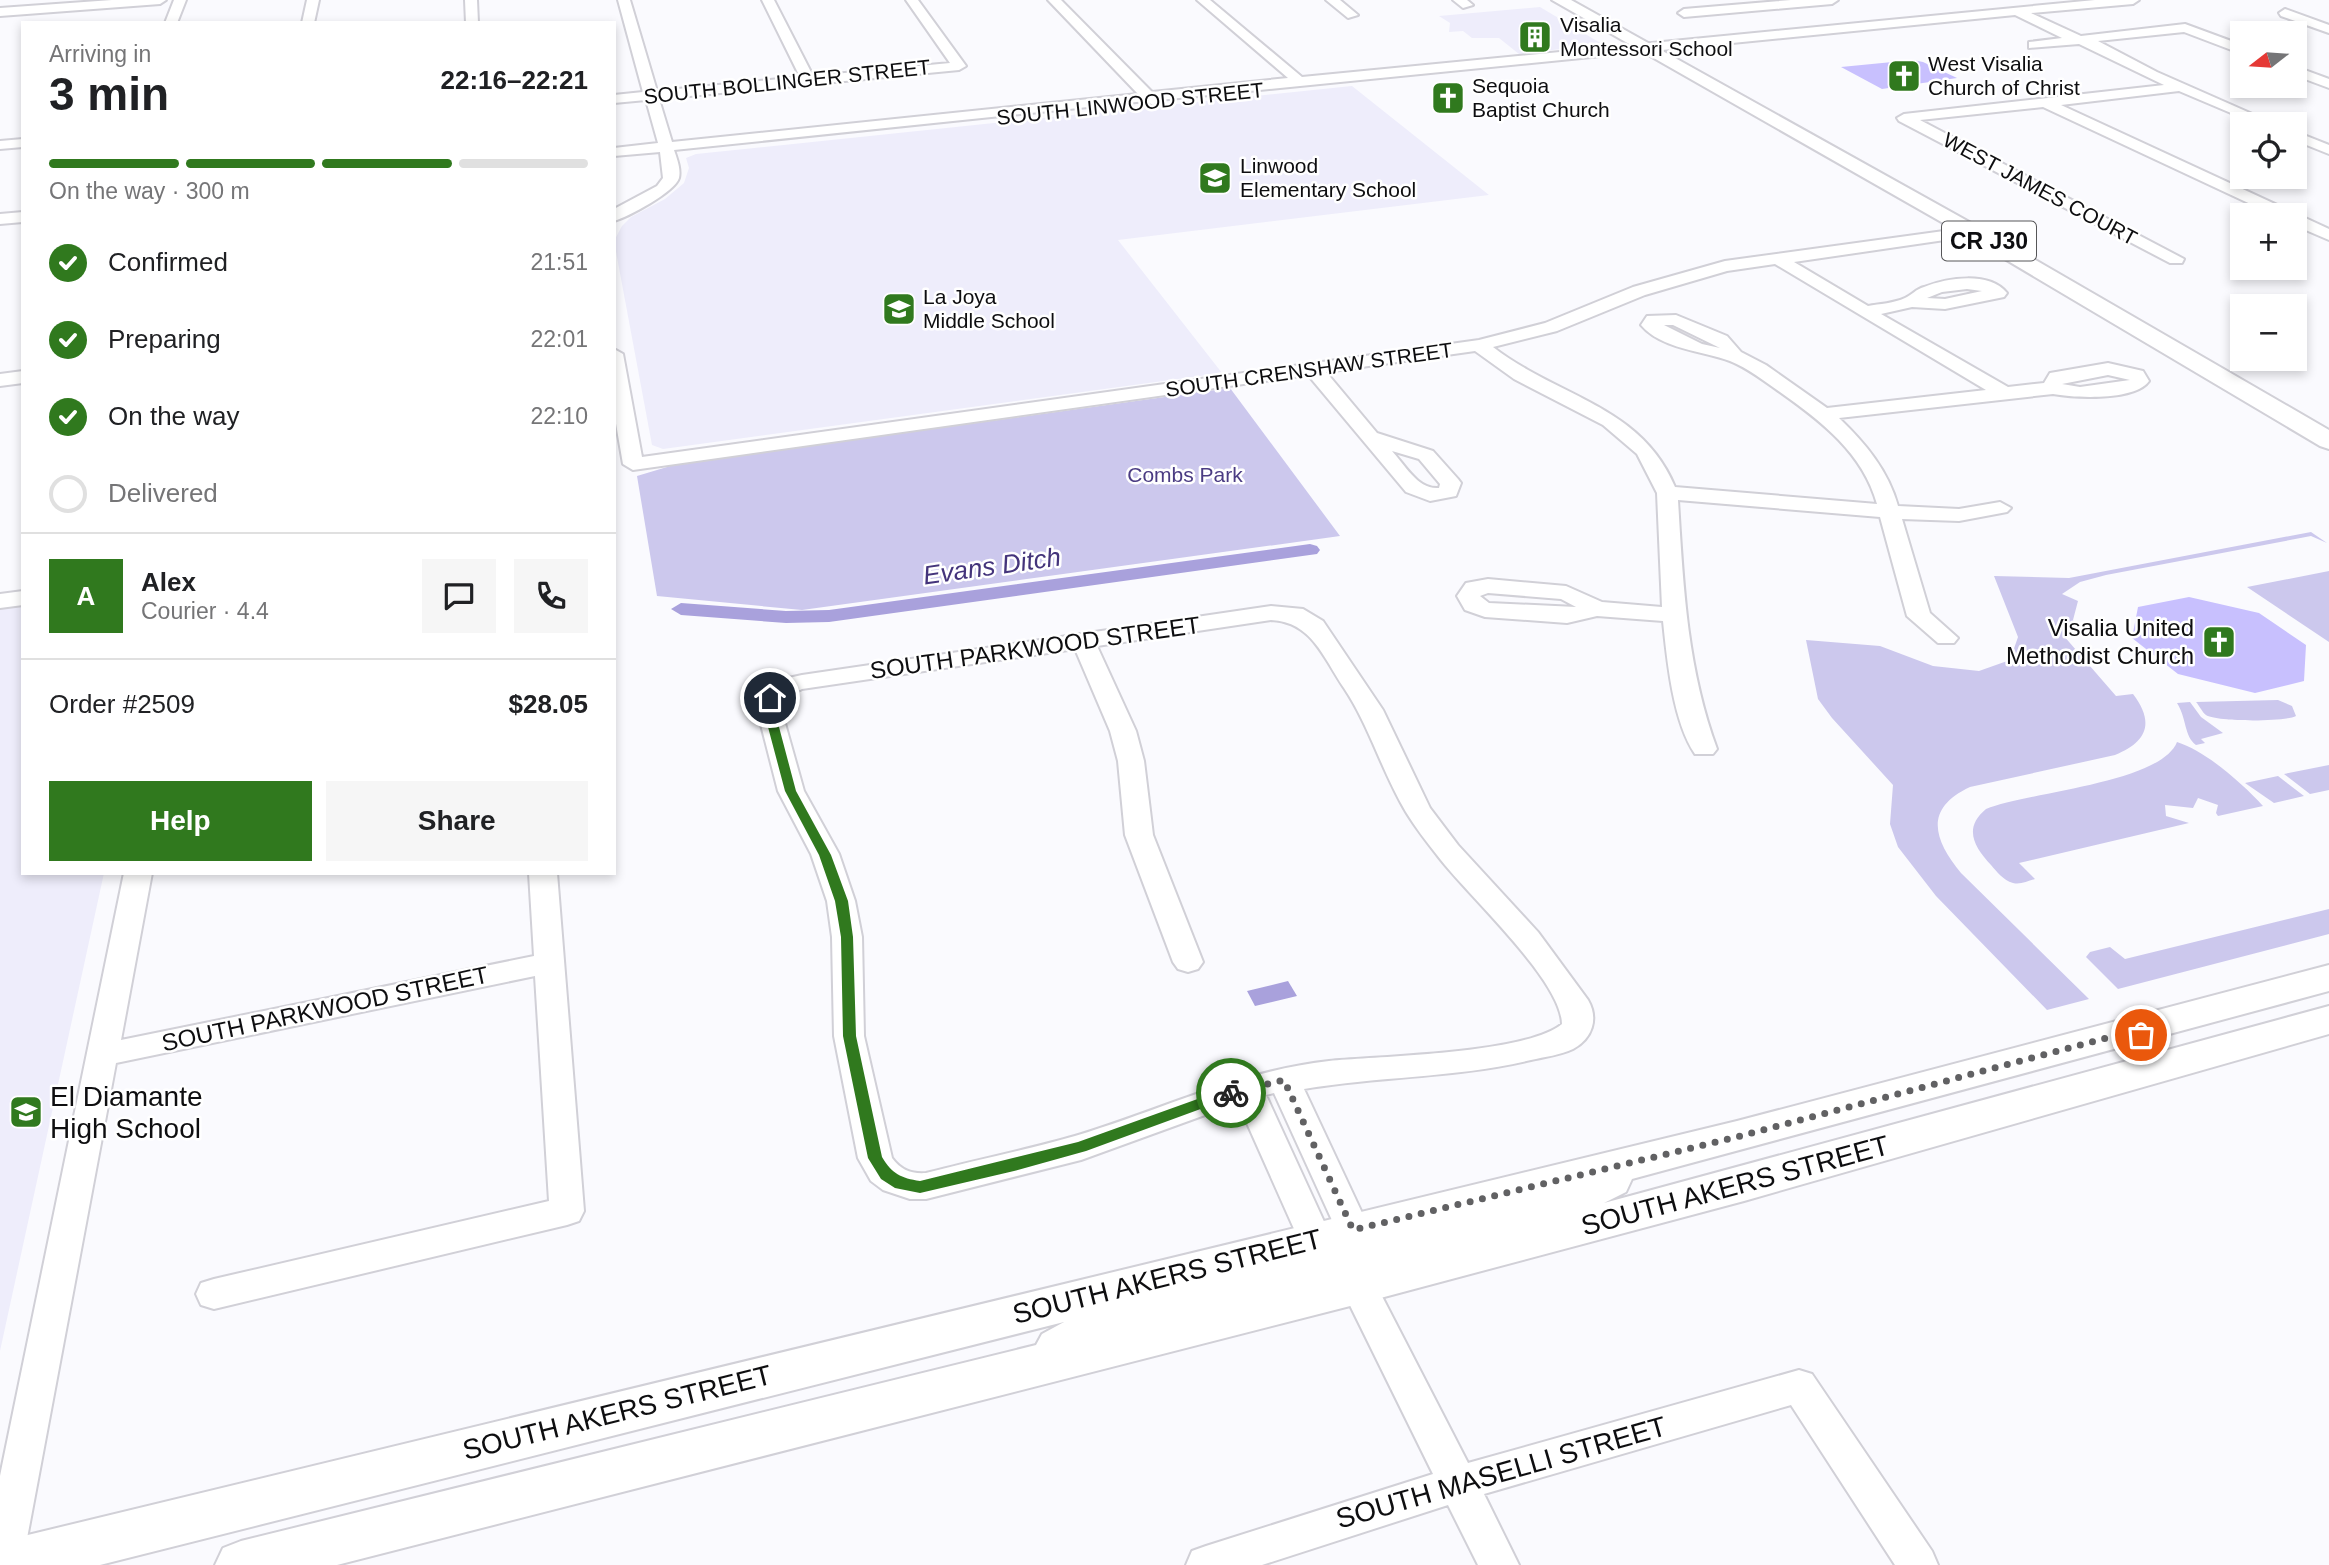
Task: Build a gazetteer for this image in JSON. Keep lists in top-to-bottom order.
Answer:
{
  "streets": {
    "main road": ["CR J30", "SOUTH AKERS STREET"],
    "street": [
      "SOUTH BOLLINGER STREET",
      "SOUTH LINWOOD STREET",
      "WEST JAMES COURT",
      "SOUTH CRENSHAW STREET",
      "SOUTH PARKWOOD STREET",
      "SOUTH MASELLI STREET"
    ]
  },
  "crossings": [
    ["SOUTH LINWOOD STREET", "CR J30"],
    ["CR J30", "SOUTH CRENSHAW STREET"]
  ],
  "water": ["Evans Ditch"],
  "parks": ["Combs Park"],
  "places": {
    "building": ["Visalia Montessori School"],
    "church": ["West Visalia Church of Christ", "Sequoia Baptist Church", "Visalia United Methodist Church"],
    "school or university": ["Linwood Elementary School", "La Joya Middle School", "El Diamante High School"]
  },
  "north": "left",
  "page": {
    "map_buttons": ["+", "−"],
    "heading": ["3 min", "Arriving in", "22:16–22:21"],
    "panel": [
      "Alex",
      "Courier · 4.4",
      "Order #2509",
      "$28.05"
    ],
    "bar": "On the way · 300 m",
    "list": [
      ["Confirmed", "21:51"],
      ["Preparing", "22:01"],
      ["On the way", "22:10"],
      "Delivered"
    ],
    "round": "A",
    "buttons": ["Help", "Share"]
  }
}
